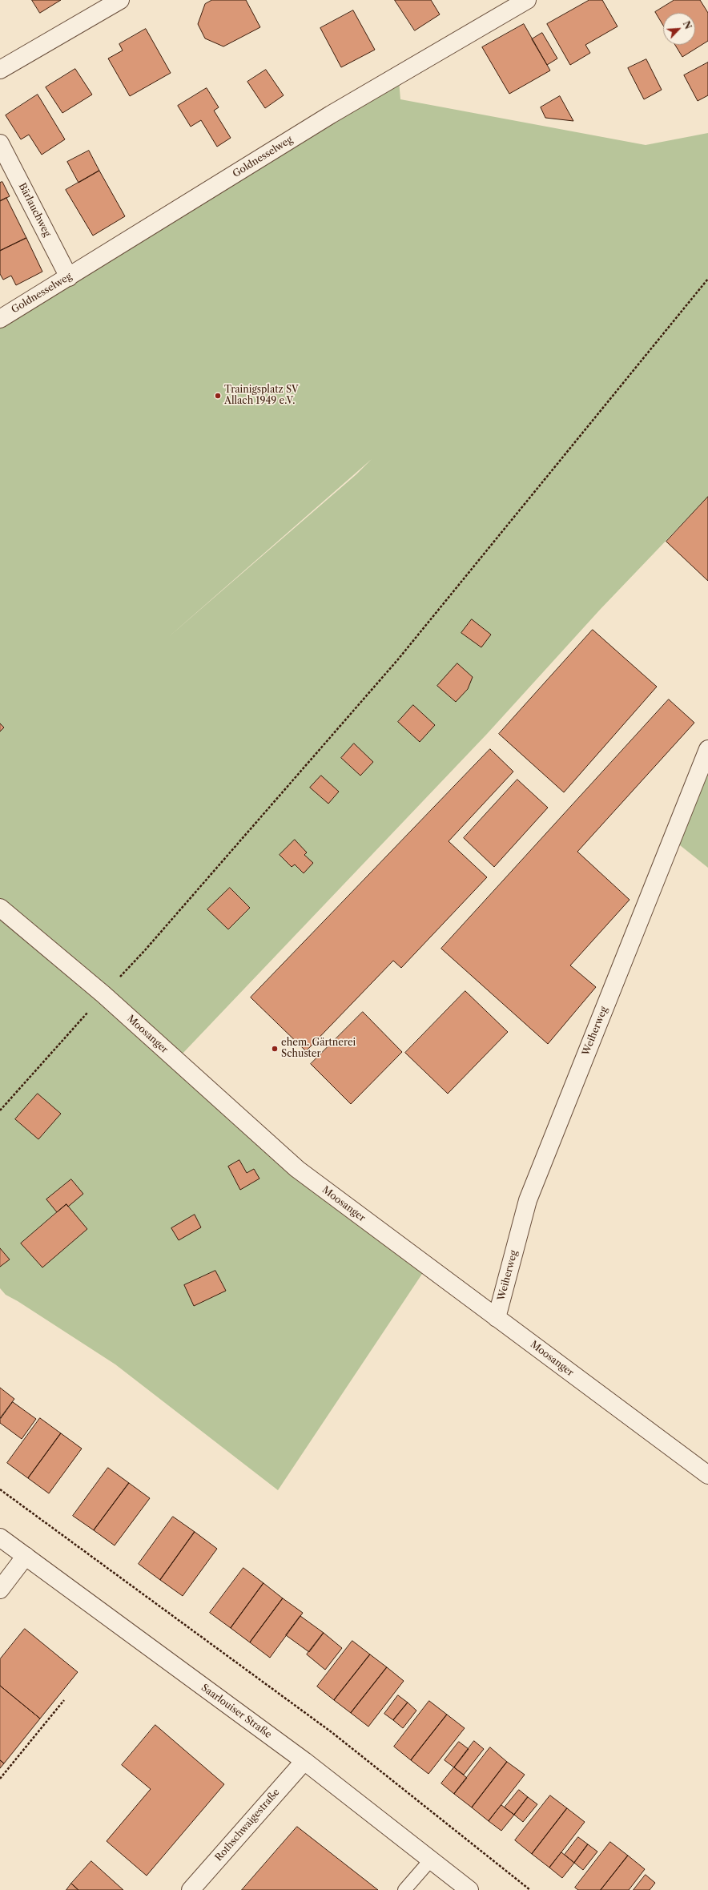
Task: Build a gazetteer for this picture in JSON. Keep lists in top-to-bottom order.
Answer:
{
  "streets": {
    "street": [
      "Goldnesselweg",
      "Bärlauchweg",
      "Weiherweg",
      "Moosanger",
      "Saarlouiser Straße",
      "Rothschwaigestraße"
    ]
  },
  "crossings": [
    ["Goldnesselweg", "Bärlauchweg"],
    ["Weiherweg", "Moosanger"],
    ["Saarlouiser Straße", "Rothschwaigestraße"]
  ],
  "places": ["Trainigsplatz SV Allach 1949 e.V.", "ehem. Gärtnerei Schuster"],
  "north": "top right"
}
